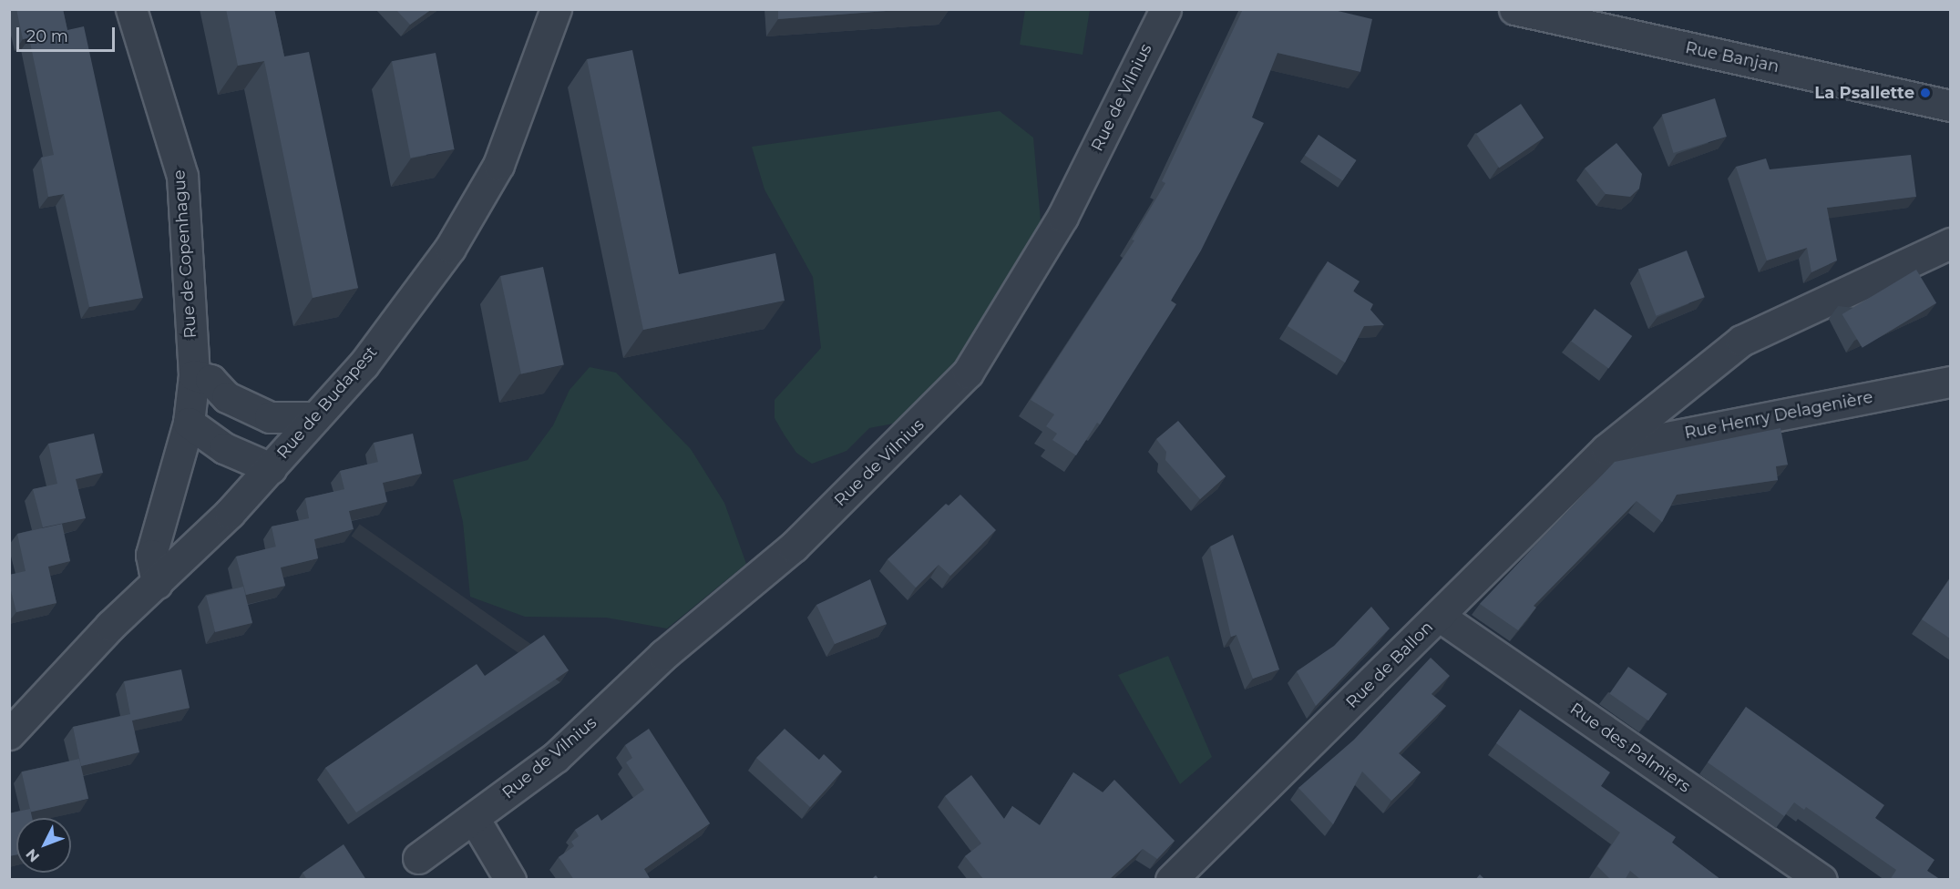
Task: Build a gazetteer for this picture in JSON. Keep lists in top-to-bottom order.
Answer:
{
  "streets": {
    "street": [
      "Rue Banjan",
      "Rue de Vilnius",
      "Rue de Copenhague",
      "Rue de Budapest",
      "Rue Henry Delagenière",
      "Rue de Ballon",
      "Rue des Palmiers"
    ]
  },
  "crossings": [
    ["Rue de Copenhague", "Rue de Budapest"],
    ["Rue Henry Delagenière", "Rue de Ballon"],
    ["Rue de Ballon", "Rue des Palmiers"]
  ],
  "places": ["La Psallette"],
  "scale_bar": "20 m",
  "north": "bottom left"
}
